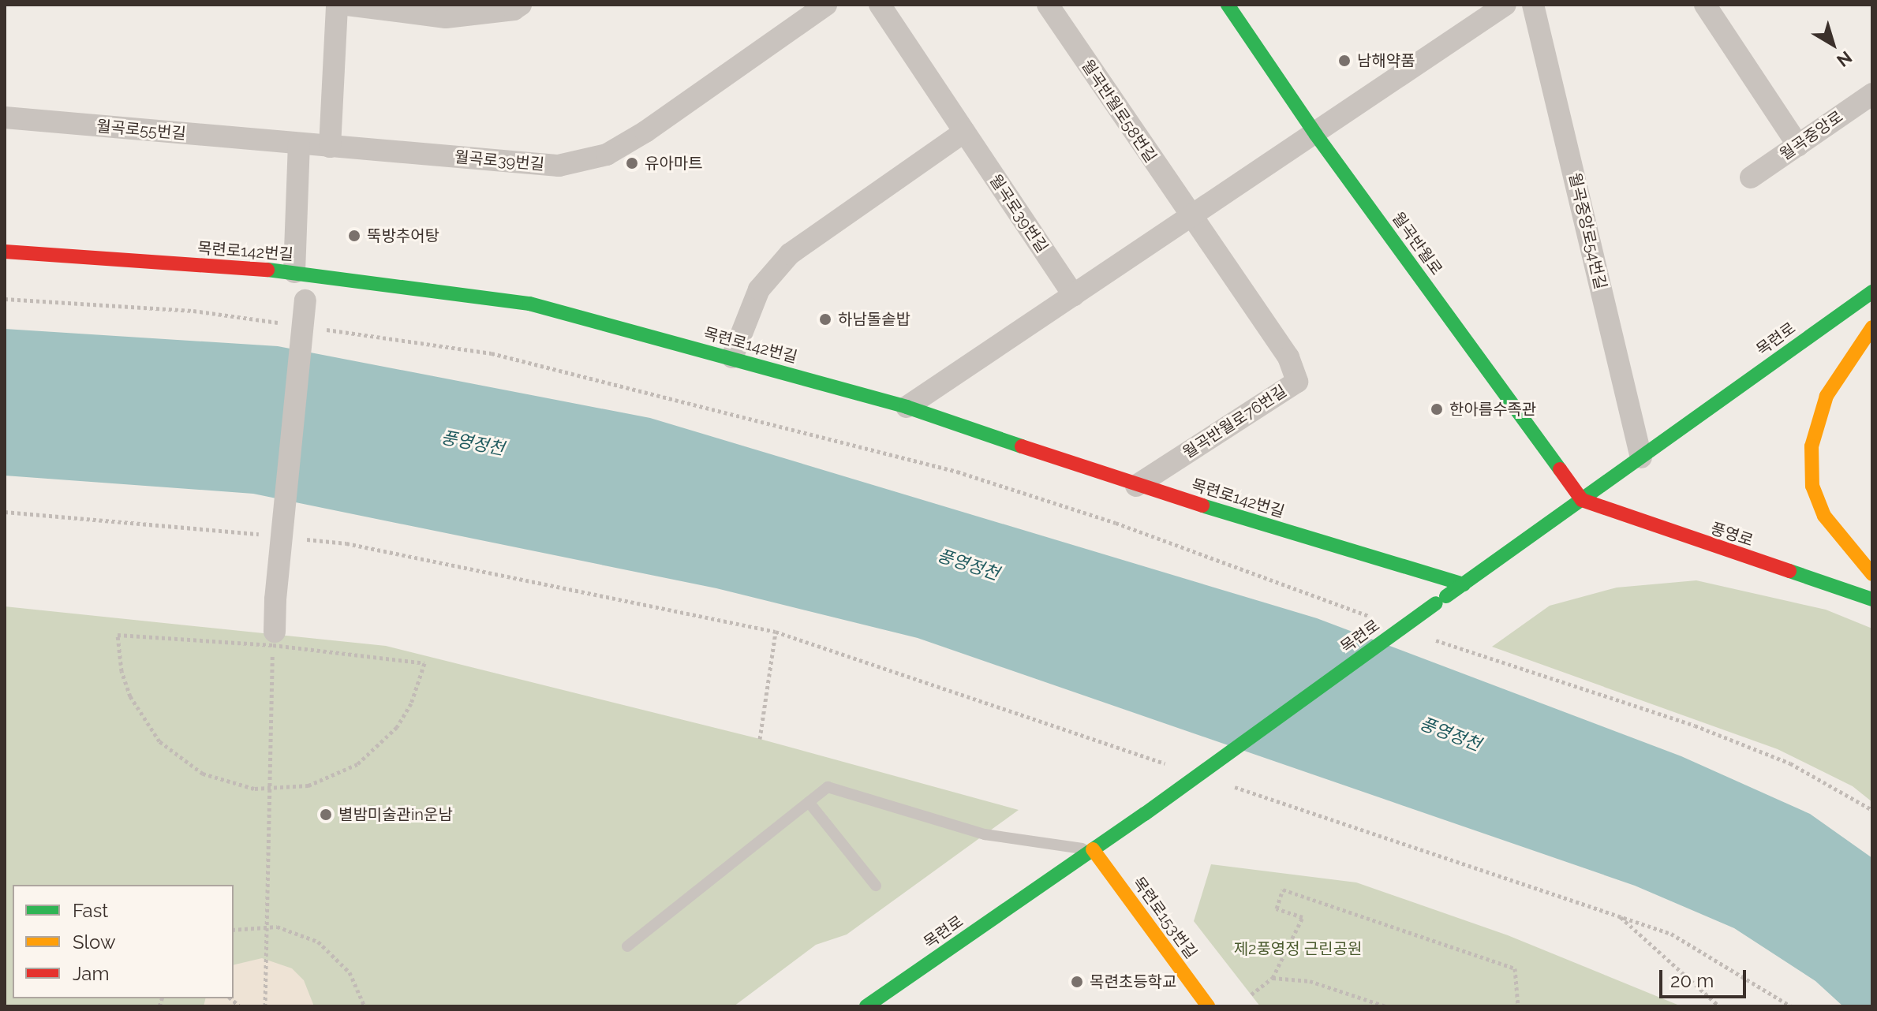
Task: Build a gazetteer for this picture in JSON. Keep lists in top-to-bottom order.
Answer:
{
  "streets": {
    "street": [
      "월곡반월로58번길",
      "월곡로55번길",
      "월곡중앙로",
      "월곡로39번길",
      "월곡중앙로54번길",
      "월곡반월로",
      "목련로142번길",
      "목련로",
      "월곡반월로76번길",
      "풍영로",
      "목련로153번길"
    ]
  },
  "crossings": [
    ["월곡반월로58번길", "월곡반월로76번길"],
    ["월곡로55번길", "월곡로39번길"],
    ["월곡중앙로54번길", "목련로"],
    ["월곡반월로", "목련로"],
    ["월곡반월로", "풍영로"],
    ["목련로142번길", "목련로"],
    ["목련로142번길", "월곡반월로76번길"],
    ["목련로", "풍영로"],
    ["목련로", "목련로153번길"]
  ],
  "water": ["풍영정천"],
  "parks": ["제2풍영정 근린공원"],
  "places": [
    "남해약품",
    "유아마트",
    "뚝방추어탕",
    "하남돌솥밥",
    "한아름수족관",
    "별밤미술관in운남",
    "목련초등학교"
  ],
  "legend": ["Fast", "Slow", "Jam"],
  "scale_bar": "20 m",
  "north": "bottom right"
}
